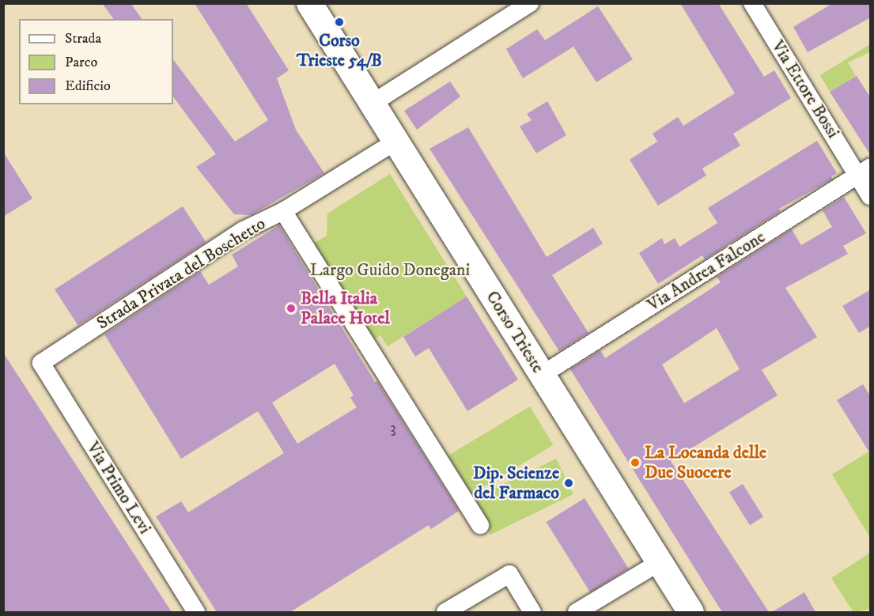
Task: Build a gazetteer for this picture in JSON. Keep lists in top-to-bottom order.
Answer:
{
  "streets": {
    "main road": ["Corso Trieste"],
    "street": [
      "Via Ettore Bossi",
      "Via Andrea Falcone",
      "Strada Privata del Boschetto",
      "Via Primo Levi"
    ]
  },
  "crossings": [
    ["Via Ettore Bossi", "Via Andrea Falcone"],
    ["Via Andrea Falcone", "Corso Trieste"],
    ["Strada Privata del Boschetto", "Corso Trieste"],
    ["Strada Privata del Boschetto", "Via Primo Levi"]
  ],
  "parks": ["Largo Guido Donegani"],
  "places": [
    "Corso Trieste 54/B",
    "Bella Italia Palace Hotel",
    "La Locanda delle Due Suocere",
    "Dip. Scienze del Farmaco"
  ],
  "house_numbers": ["3"],
  "legend": ["Strada", "Parco", "Edificio"]
}
